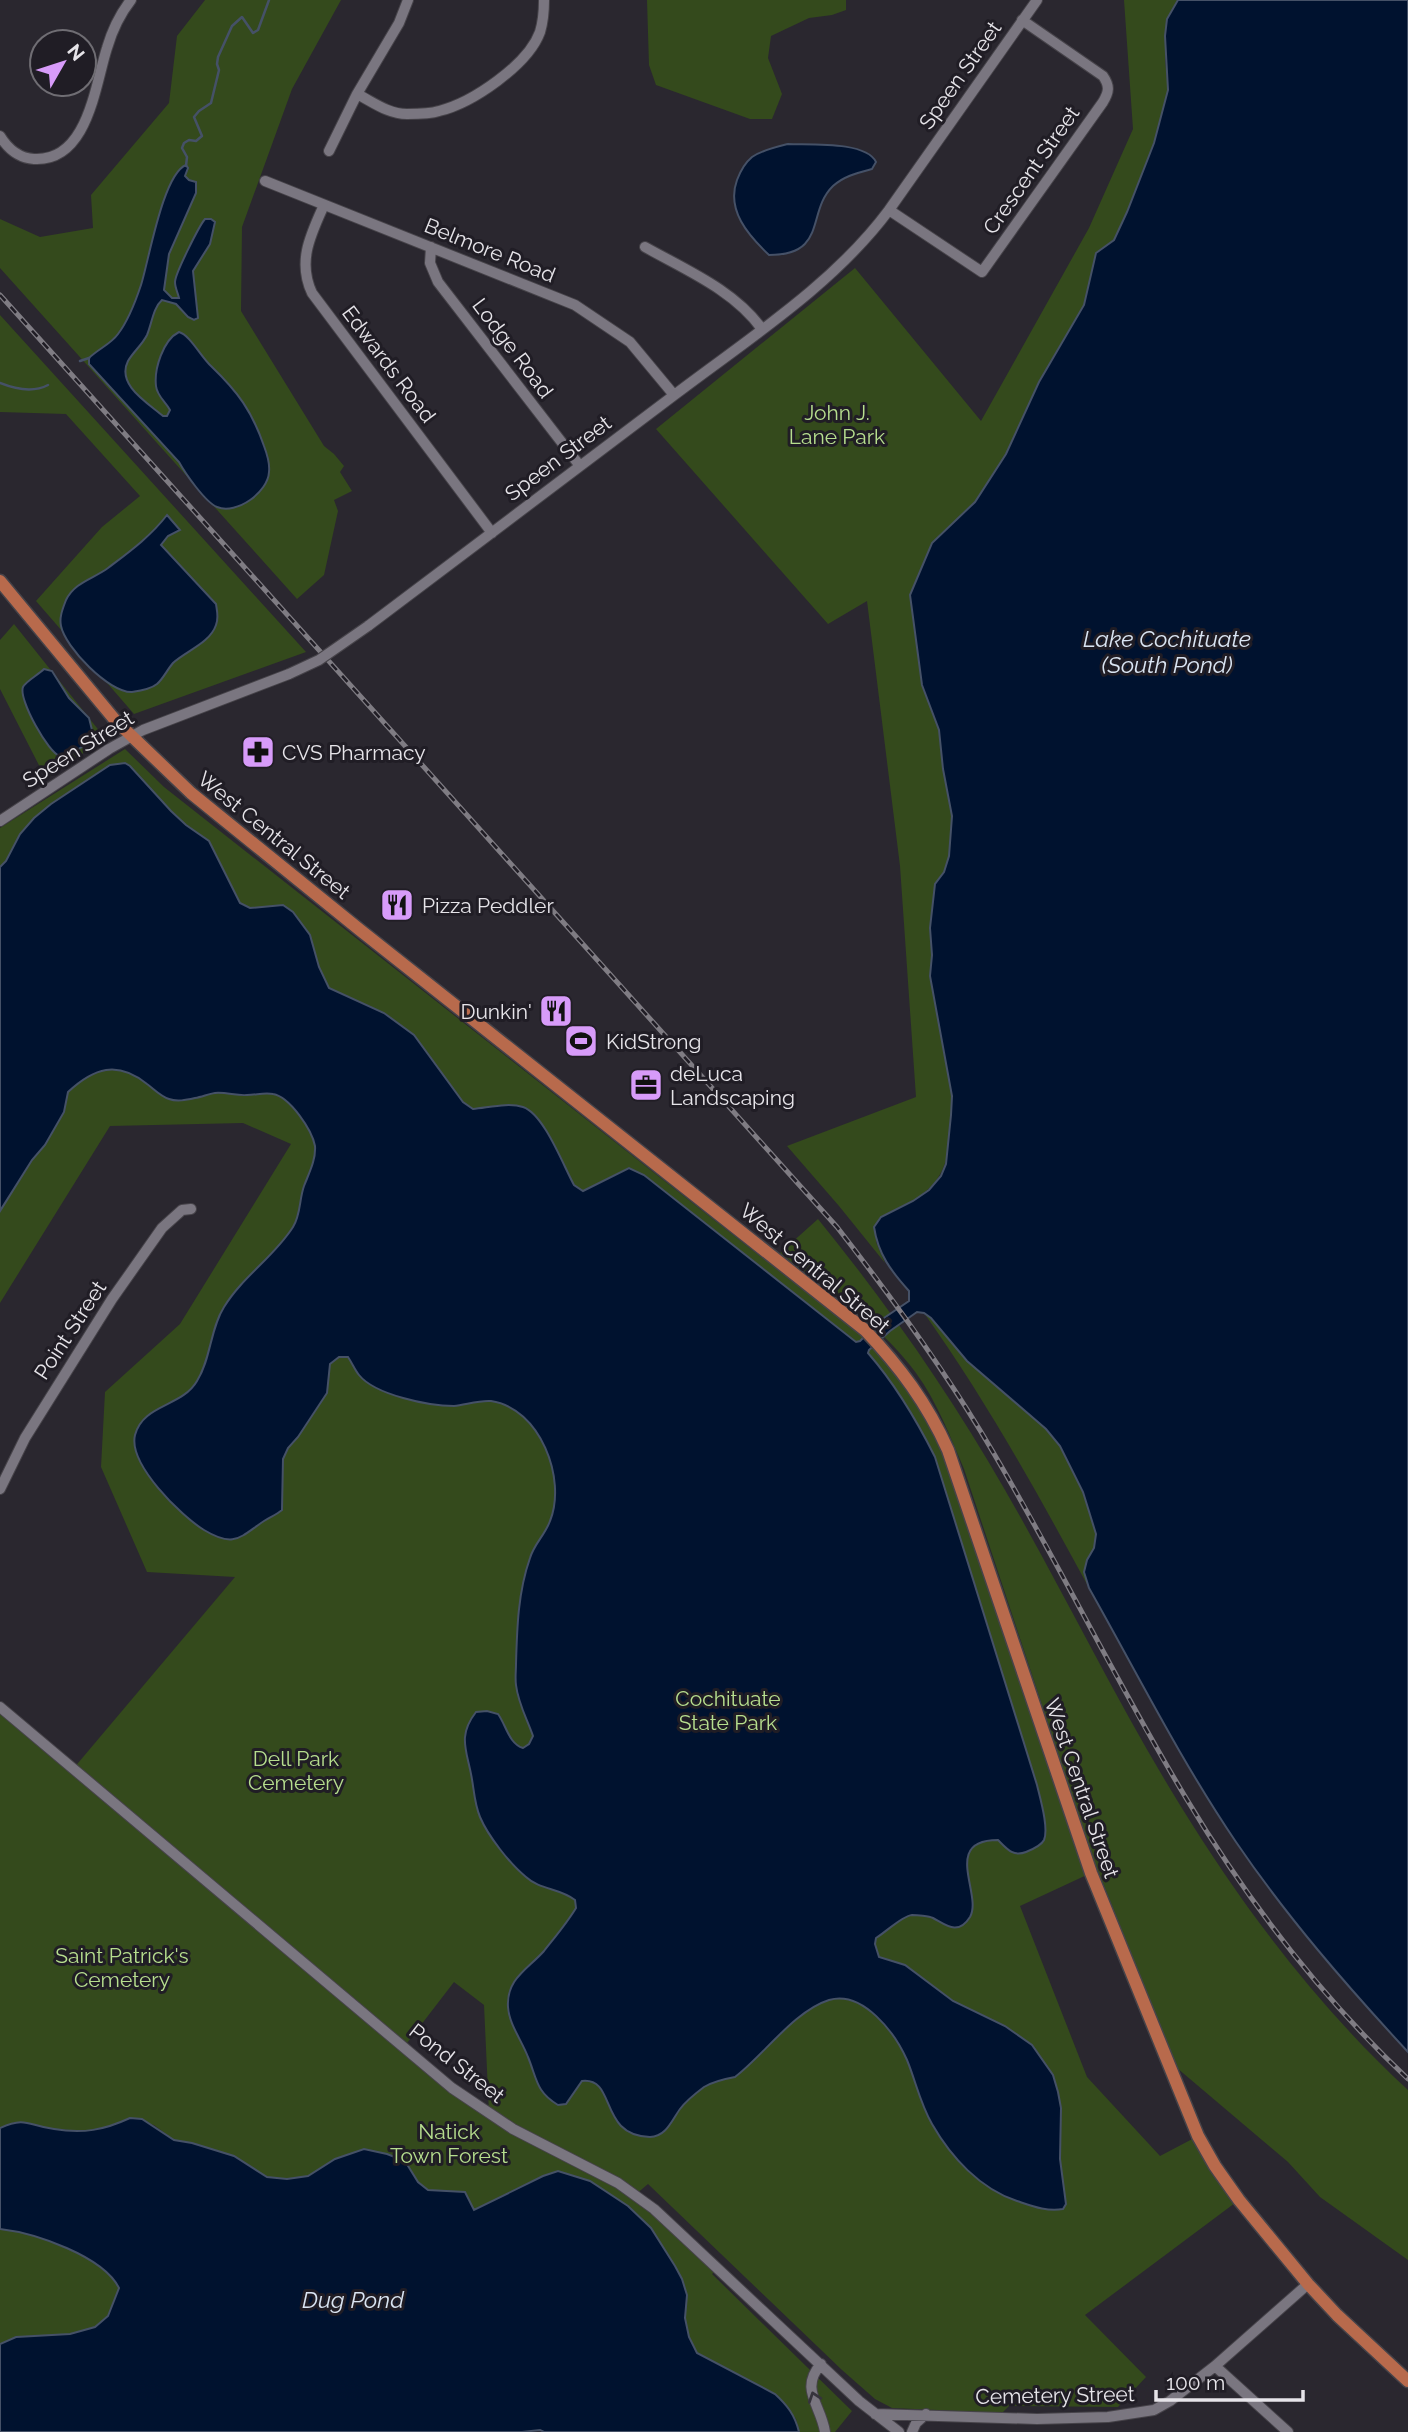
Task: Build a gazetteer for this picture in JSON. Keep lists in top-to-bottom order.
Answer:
{
  "streets": {
    "main road": ["West Central Street"],
    "street": [
      "Speen Street",
      "Crescent Street",
      "Belmore Road",
      "Lodge Road",
      "Edwards Road",
      "Point Street",
      "Pond Street",
      "Cemetery Street"
    ]
  },
  "crossings": [
    ["Speen Street", "Crescent Street"],
    ["Speen Street", "Belmore Road"],
    ["Speen Street", "Lodge Road"],
    ["Speen Street", "Edwards Road"],
    ["Speen Street", "West Central Street"],
    ["Belmore Road", "Lodge Road"],
    ["Belmore Road", "Edwards Road"],
    ["West Central Street", "Cemetery Street"],
    ["Pond Street", "Cemetery Street"]
  ],
  "water": ["Lake Cochituate (South Pond)", "Dug Pond"],
  "parks": [
    "John J. Lane Park",
    "Cochituate State Park",
    "Dell Park Cemetery",
    "Saint Patrick's Cemetery",
    "Natick Town Forest"
  ],
  "places": {
    "pharmacy": ["CVS Pharmacy"],
    "restaurant": ["Pizza Peddler", "Dunkin'"],
    "sports": ["KidStrong"],
    "office": ["deLuca Landscaping"]
  },
  "scale_bar": "100 m",
  "north": "top right"
}
